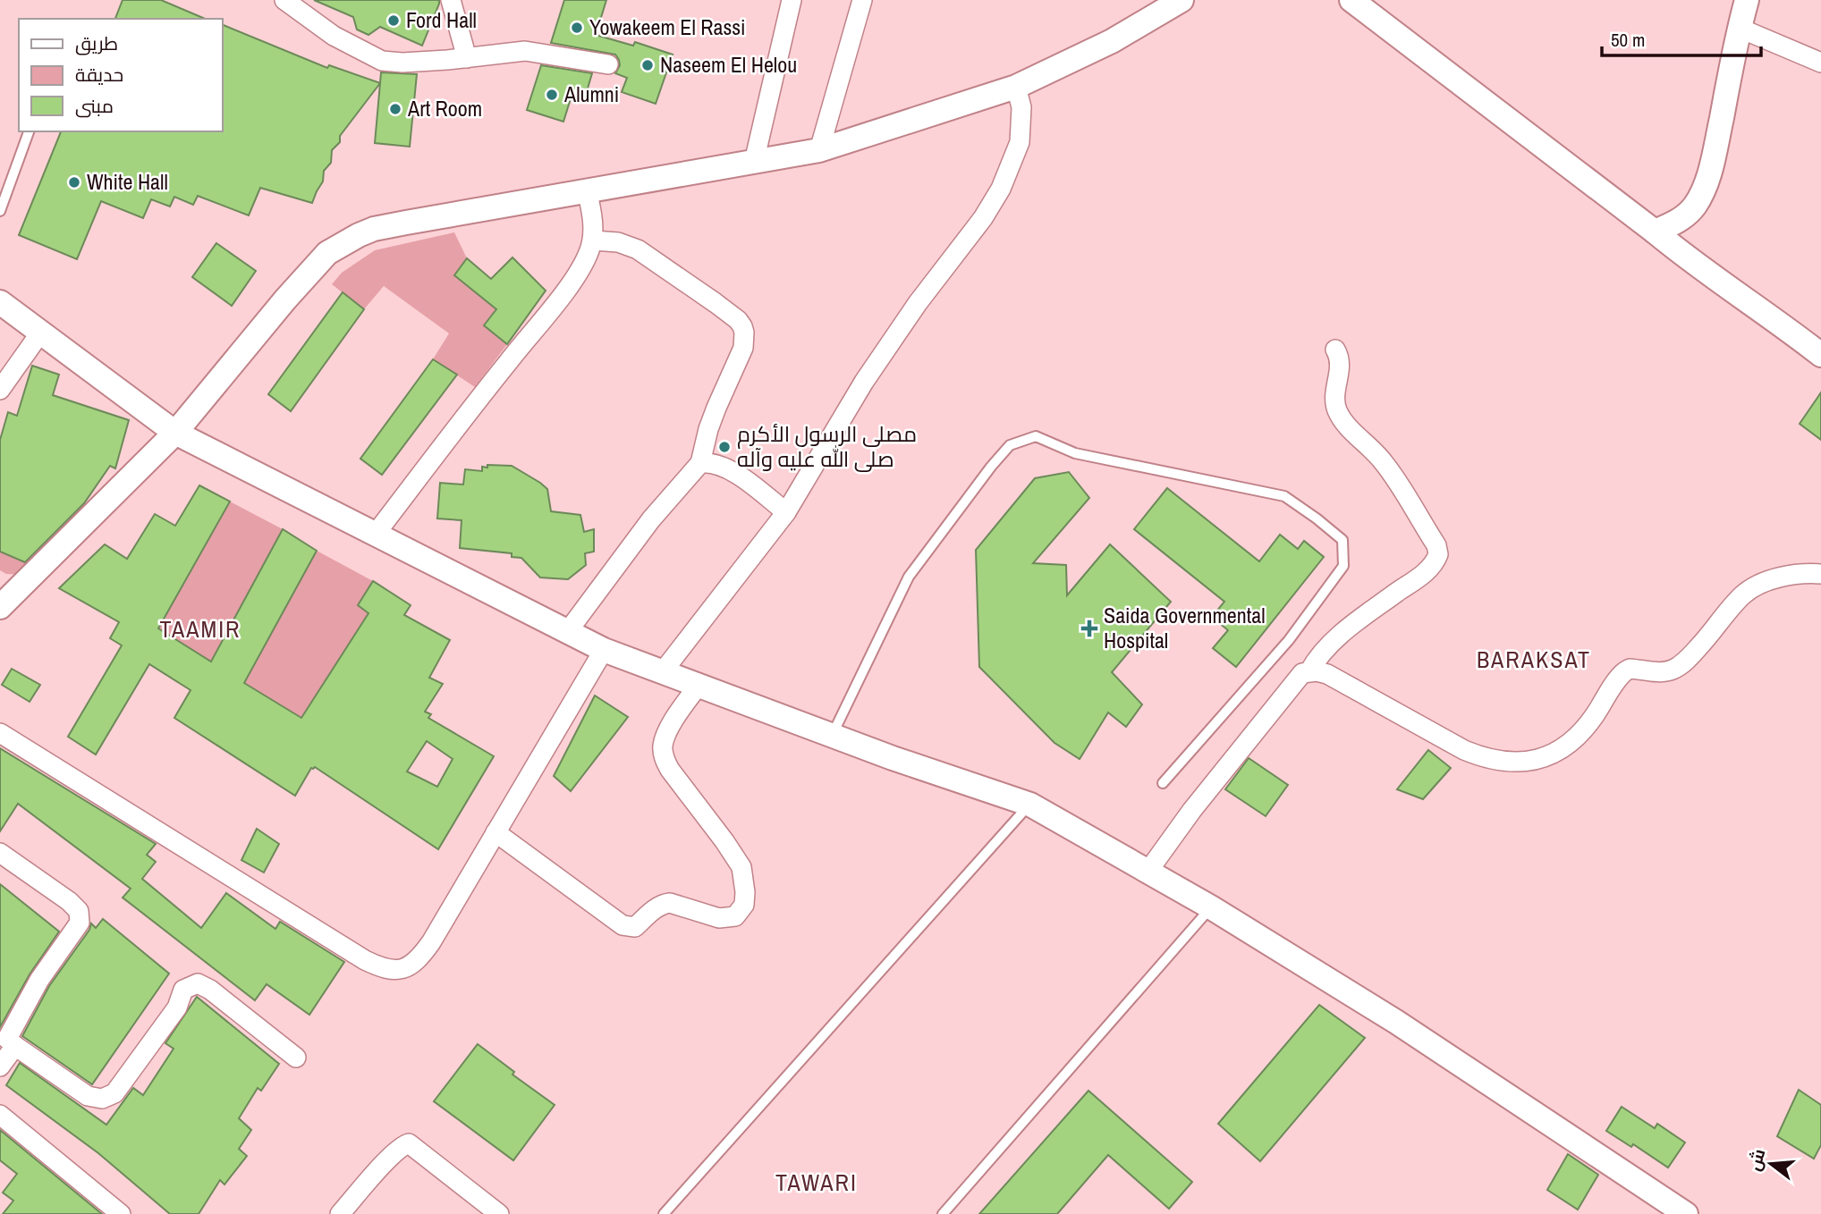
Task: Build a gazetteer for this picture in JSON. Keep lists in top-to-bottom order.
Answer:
{
  "districts": ["TAAMIR", "BARAKSAT", "TAWARI"],
  "places": {
    "other": [
      "Ford Hall",
      "Yowakeem El Rassi",
      "Naseem El Helou",
      "Alumni",
      "Art Room",
      "White Hall",
      "مصلى الرسول الأكرم صلى الله عليه وآله"
    ],
    "health": ["Saida Governmental Hospital"]
  },
  "legend": ["طريق", "حديقة", "مبنى"],
  "scale_bar": "50 m",
  "north": "left"
}
